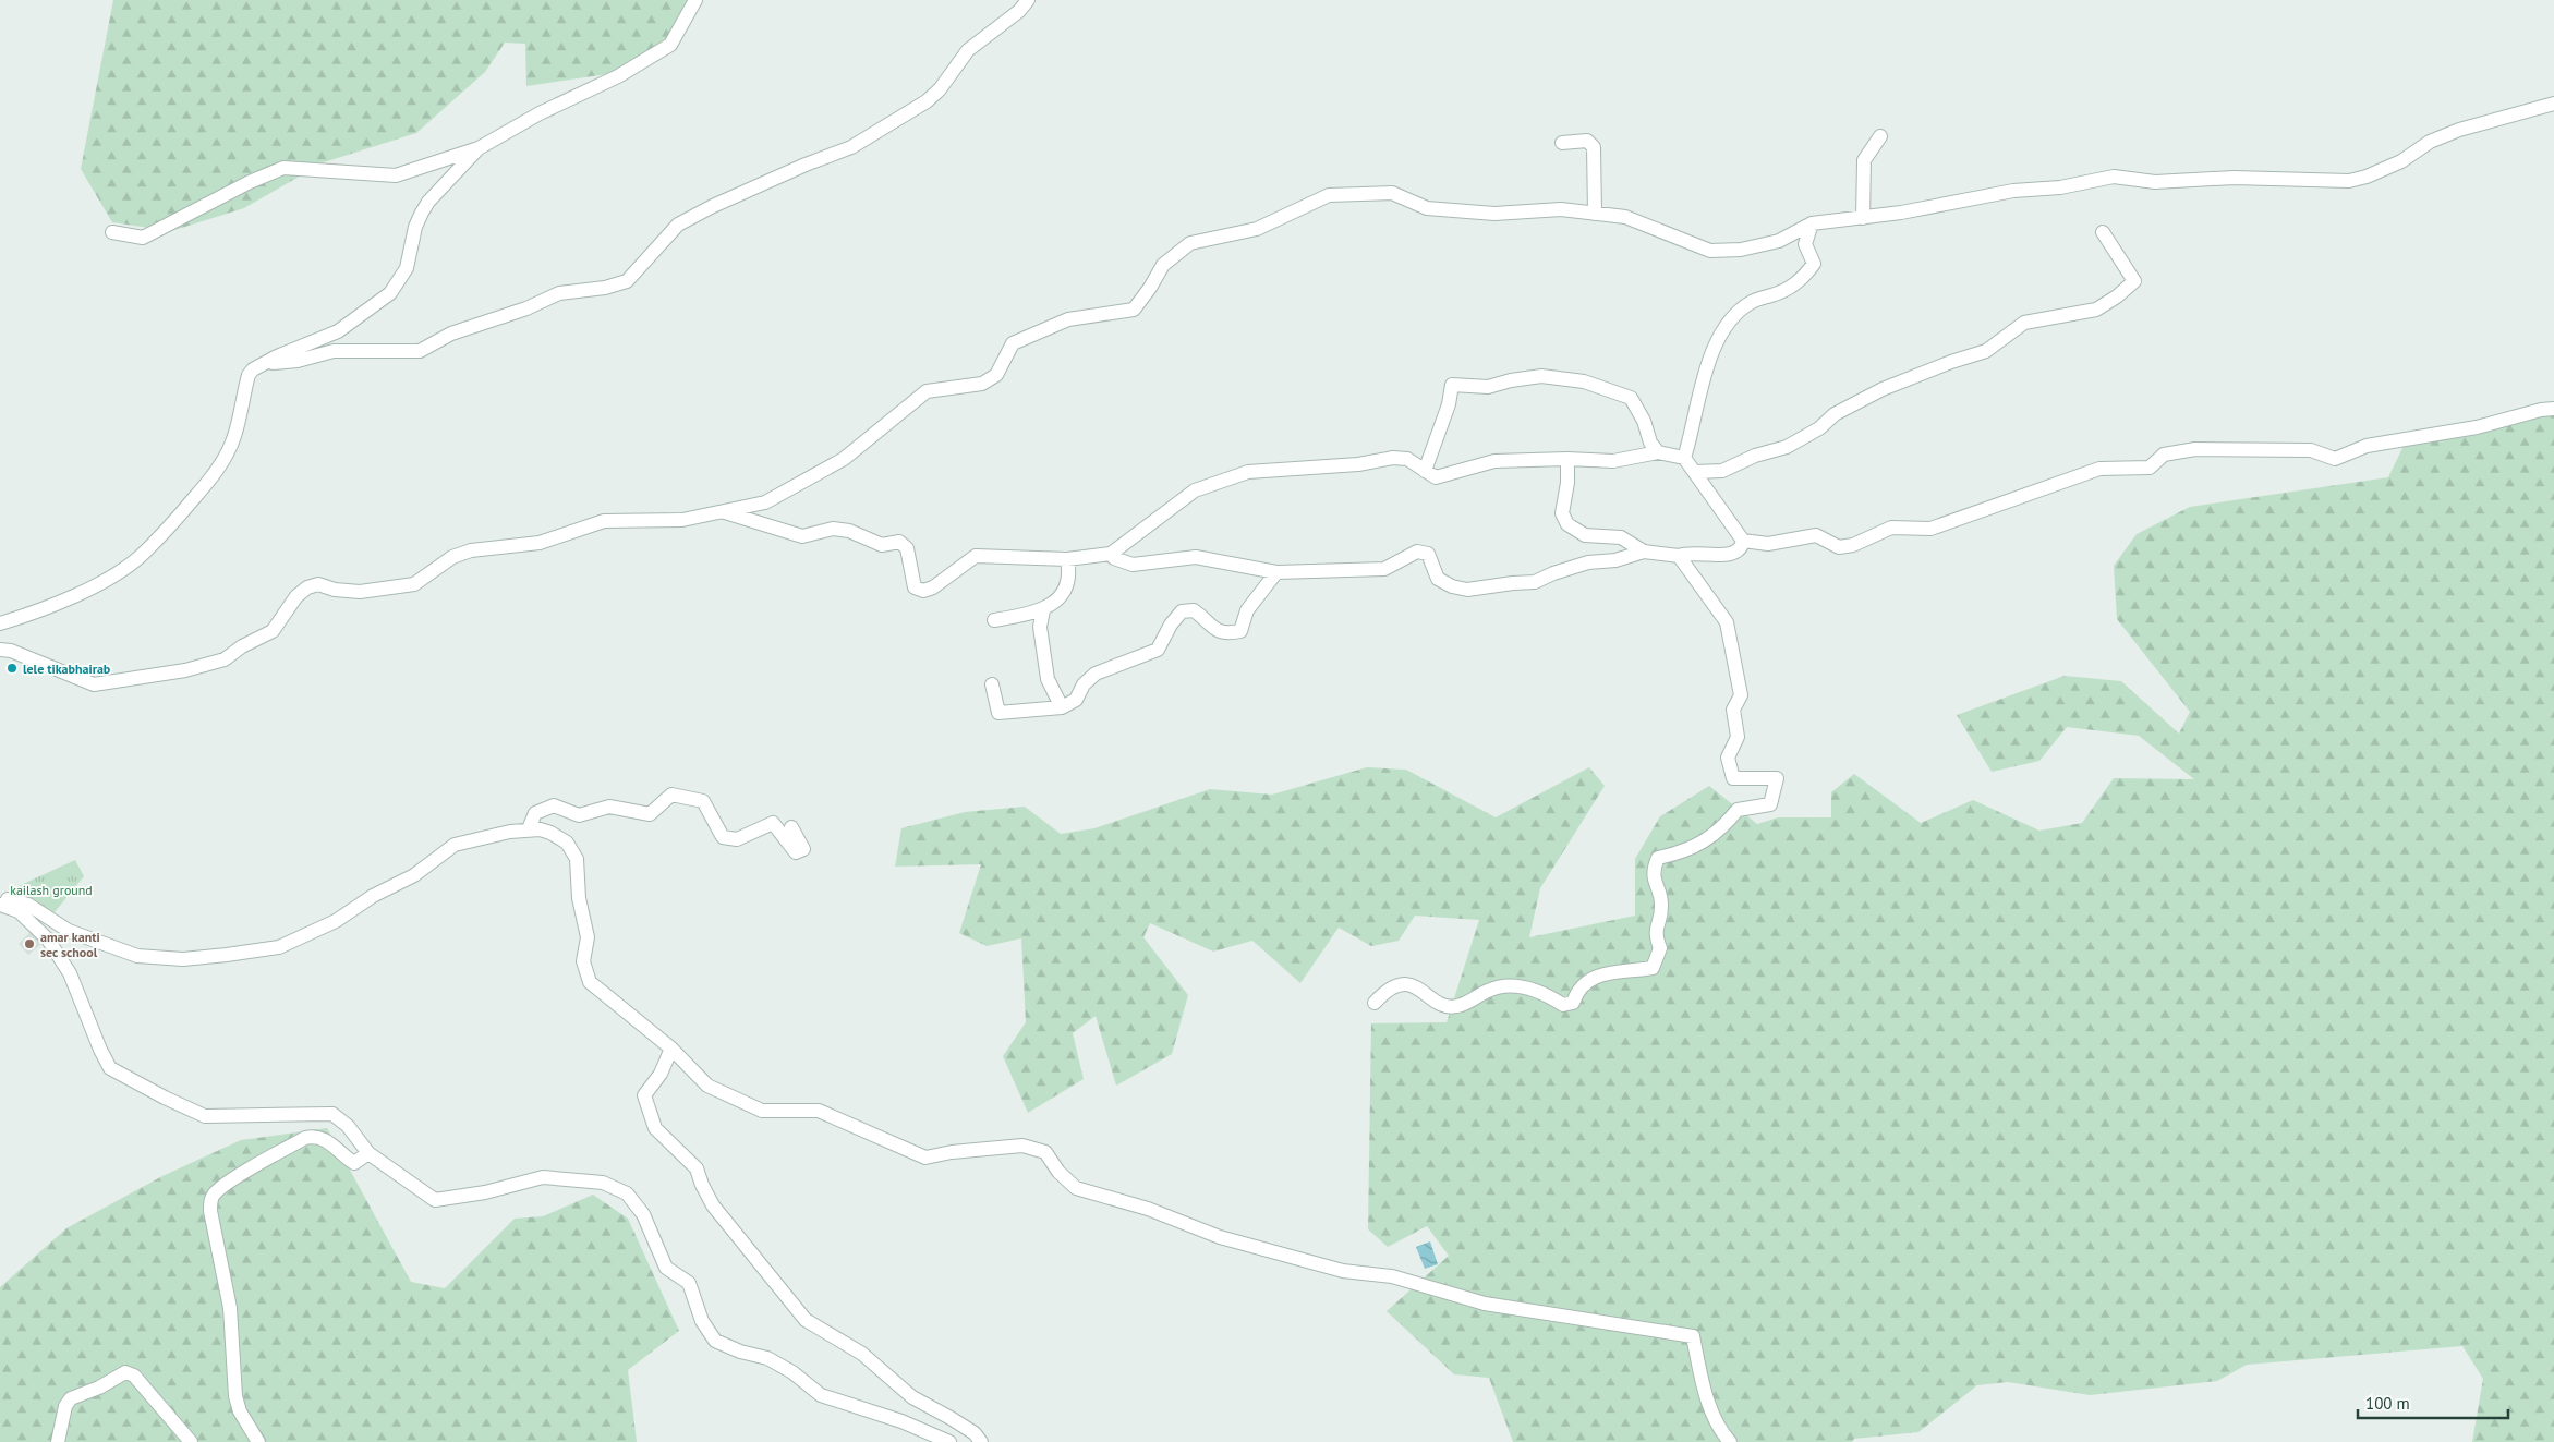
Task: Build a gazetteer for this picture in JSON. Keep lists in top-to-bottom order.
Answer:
{
  "parks": ["kailash ground"],
  "places": ["lele tikabhairab", "amar kanti sec school"],
  "scale_bar": "100 m"
}
